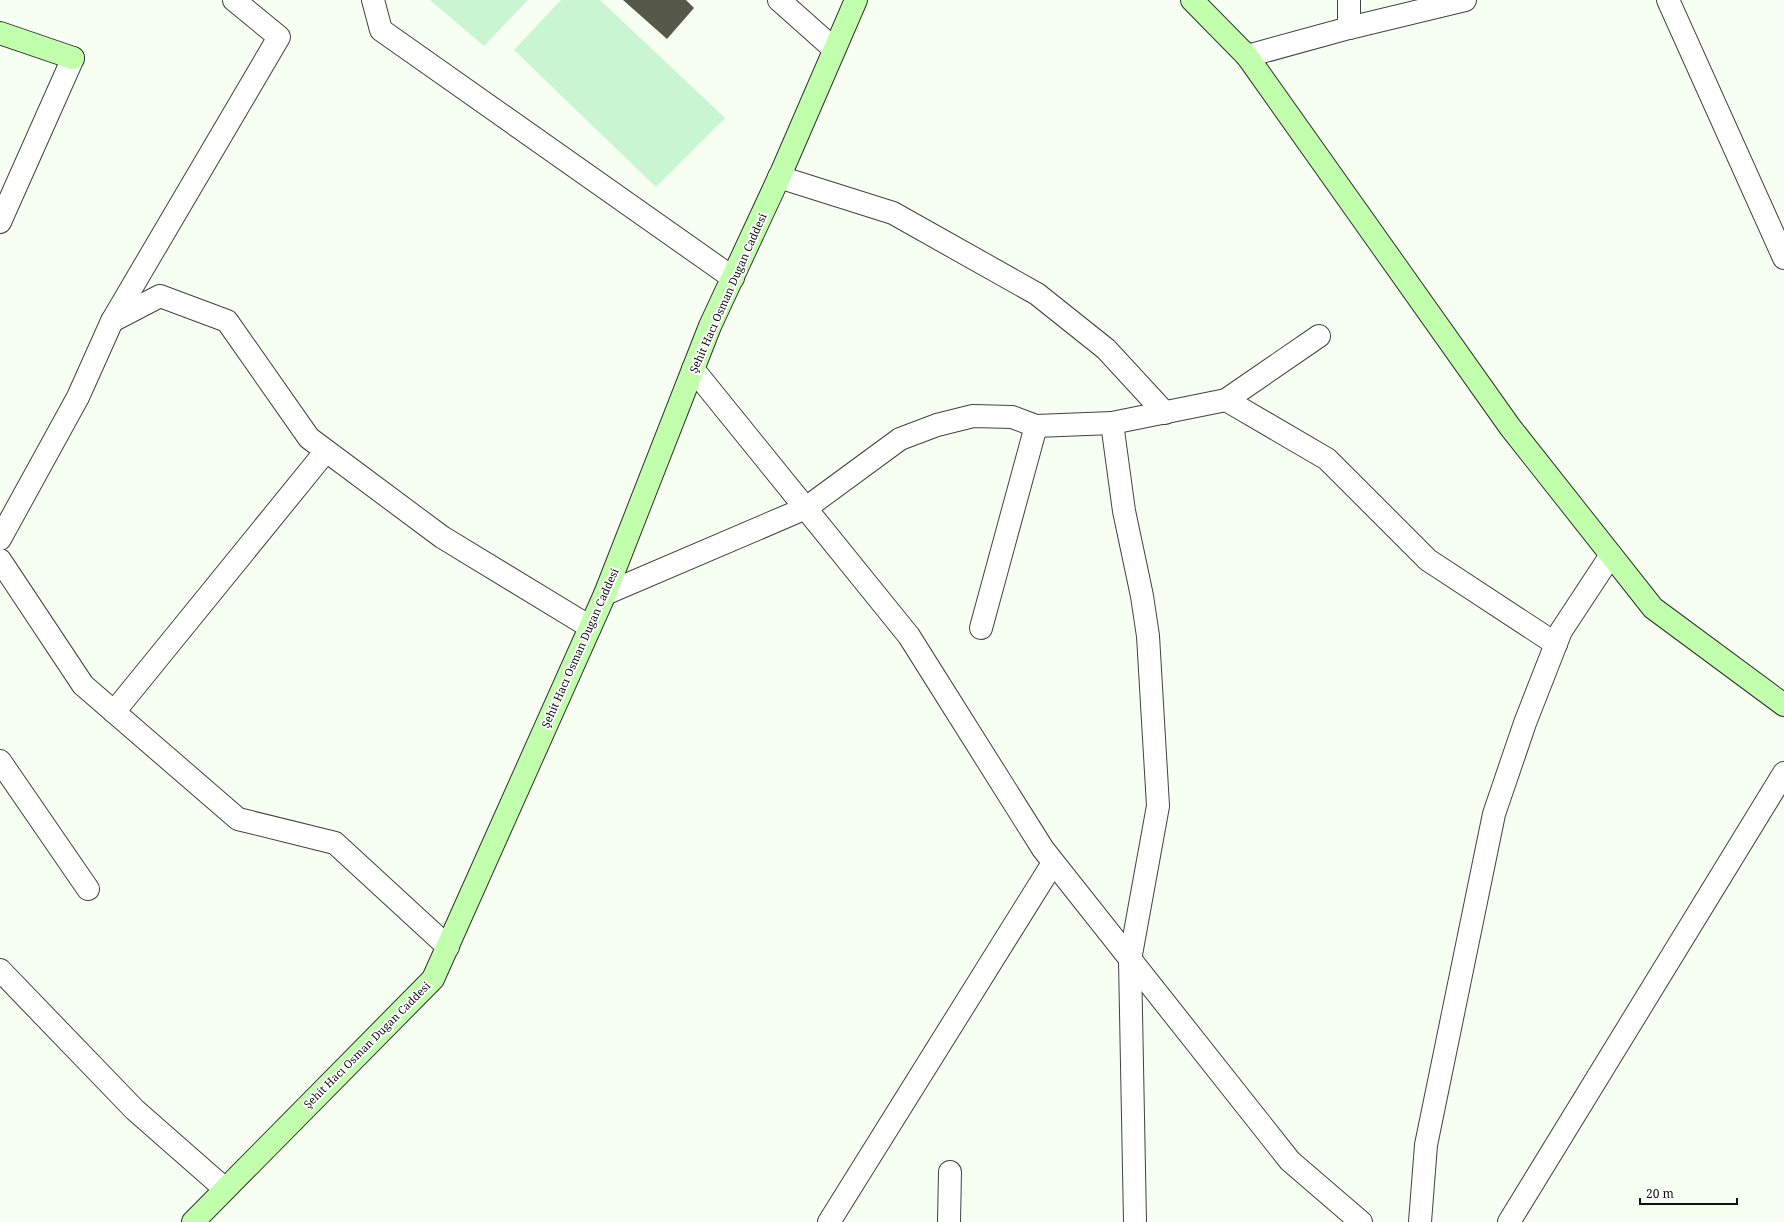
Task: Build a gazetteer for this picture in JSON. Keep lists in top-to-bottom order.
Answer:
{
  "streets": {
    "street": ["Şehit Hacı Osman Dugan Caddesi"]
  },
  "scale_bar": "20 m"
}
